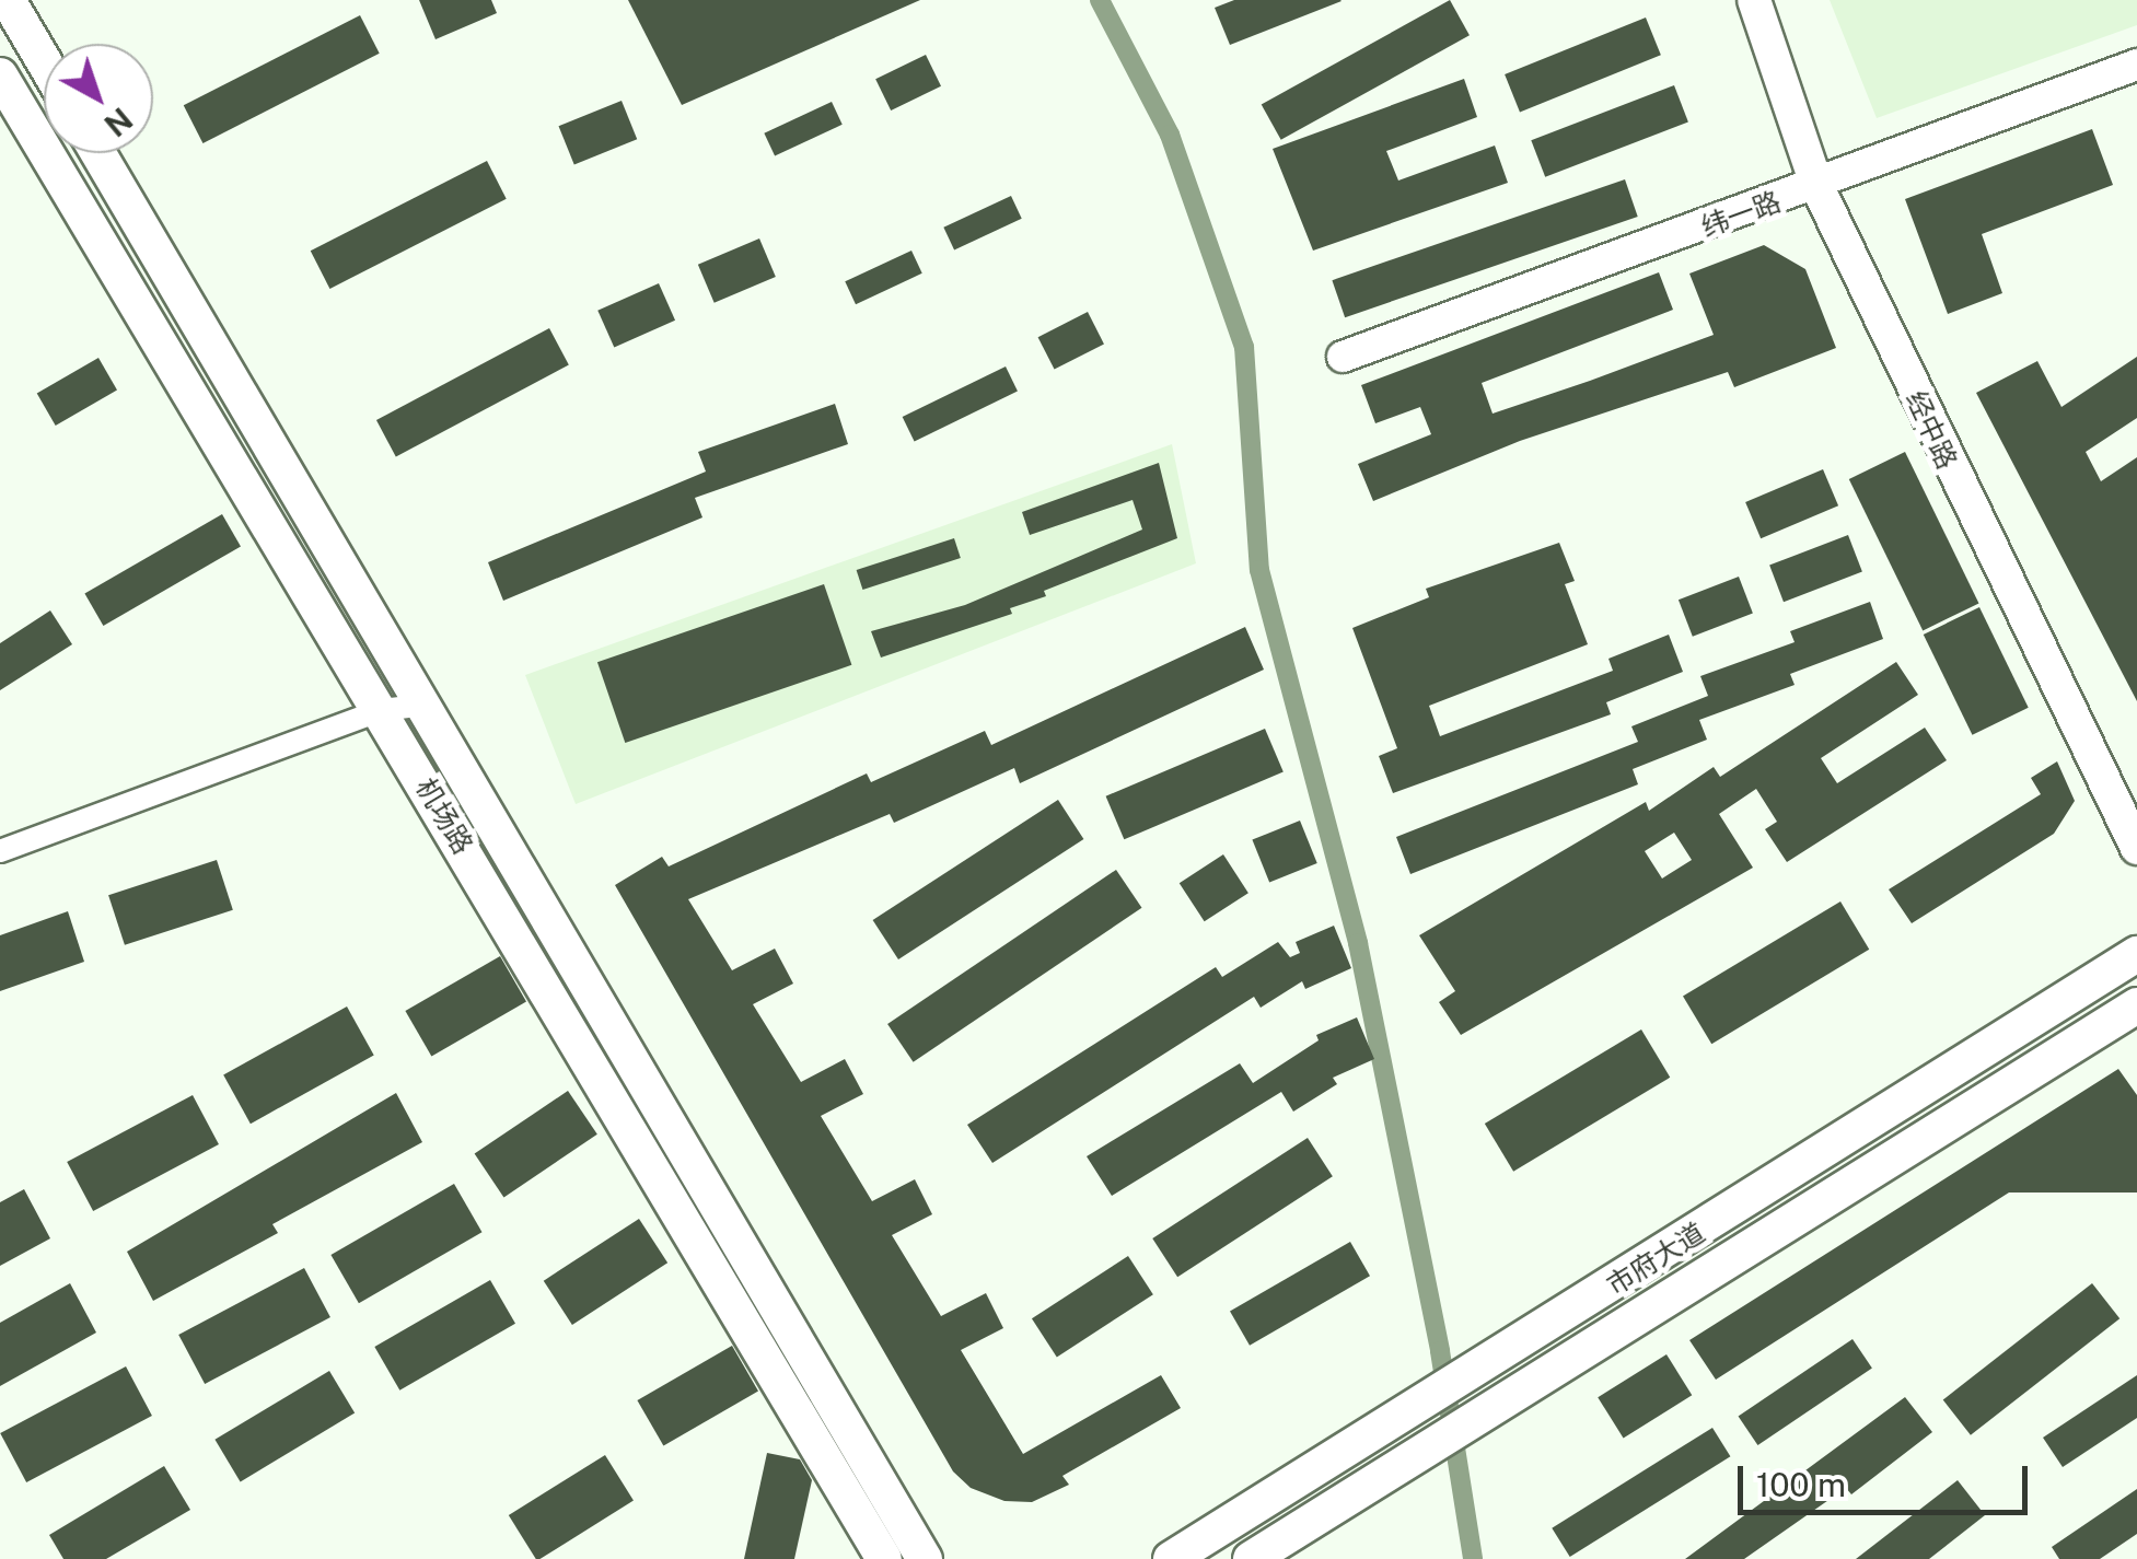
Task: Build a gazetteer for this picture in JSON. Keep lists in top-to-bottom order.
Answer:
{
  "streets": {
    "main road": ["经中路", "机场路", "市府大道"],
    "street": ["纬一路"]
  },
  "crossings": [
    ["纬一路", "经中路"]
  ],
  "scale_bar": "100 m",
  "north": "bottom right"
}
